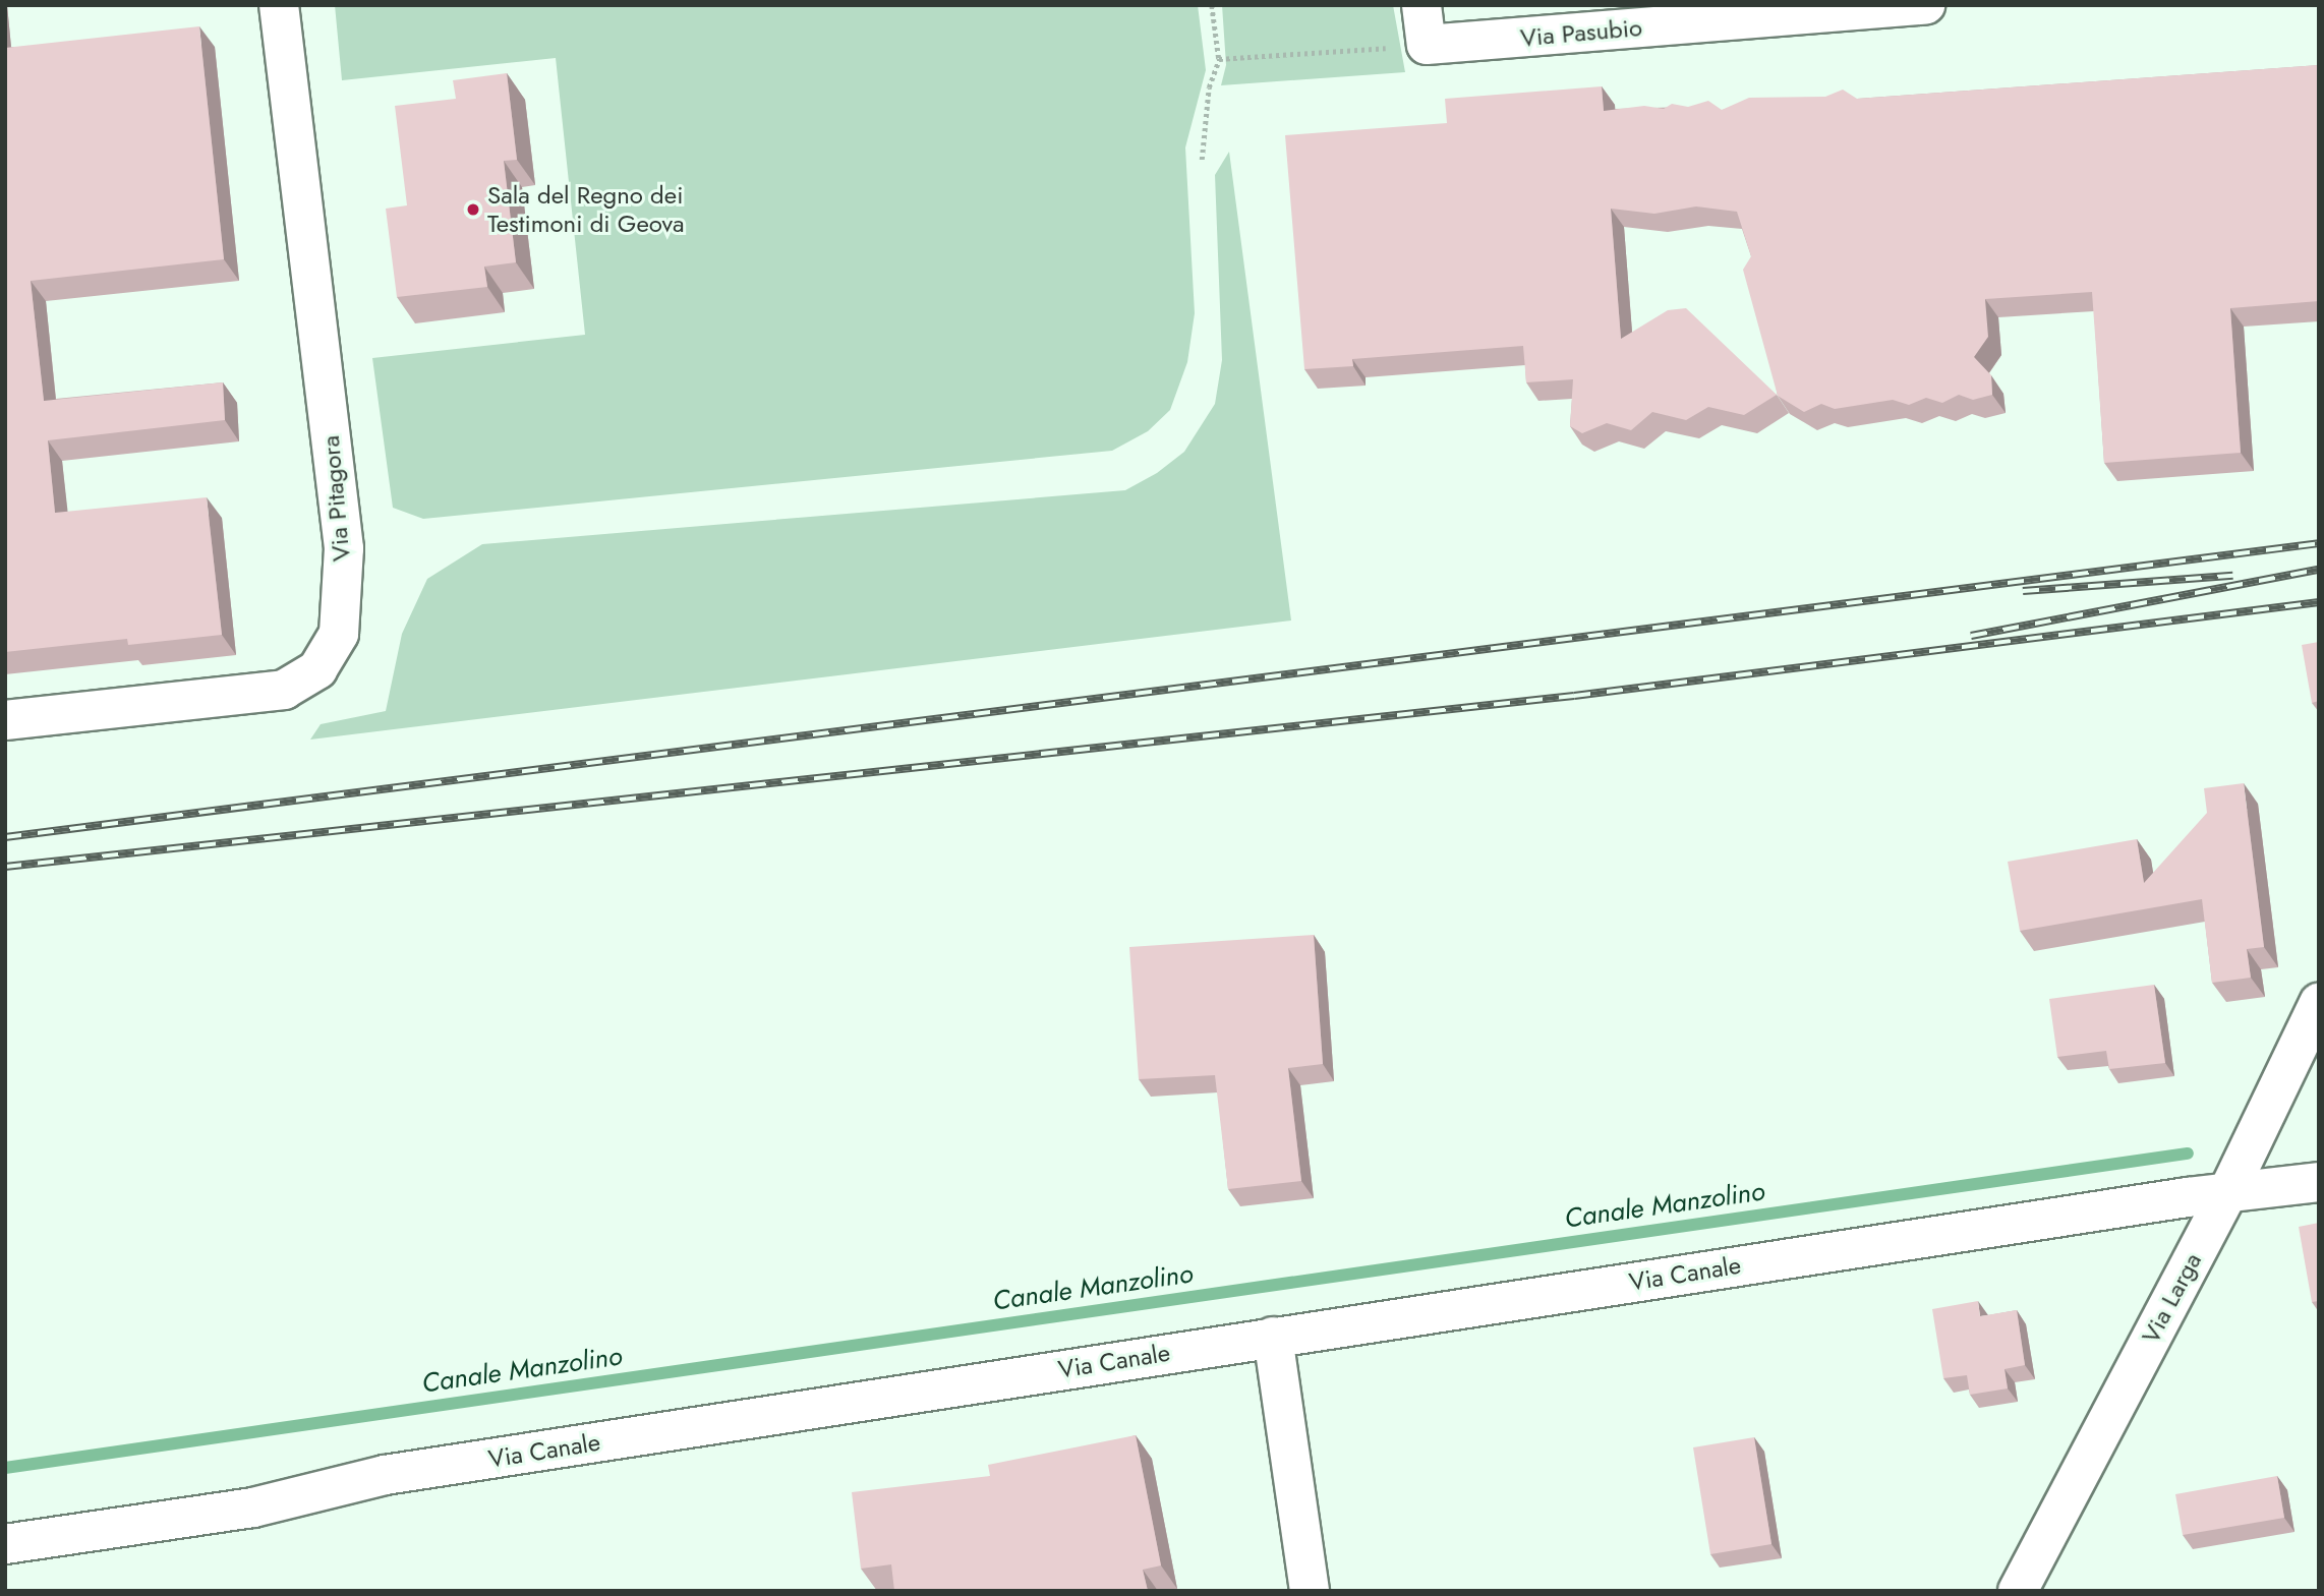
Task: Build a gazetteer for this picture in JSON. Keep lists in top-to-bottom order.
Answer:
{
  "streets": {
    "street": [
      "Via Pasubio",
      "Via Pitagora",
      "Via Canale",
      "Via Larga"
    ]
  },
  "crossings": [
    ["Via Canale", "Via Larga"]
  ],
  "water": ["Canale Manzolino"],
  "places": ["Sala del Regno dei Testimoni di Geova"]
}
